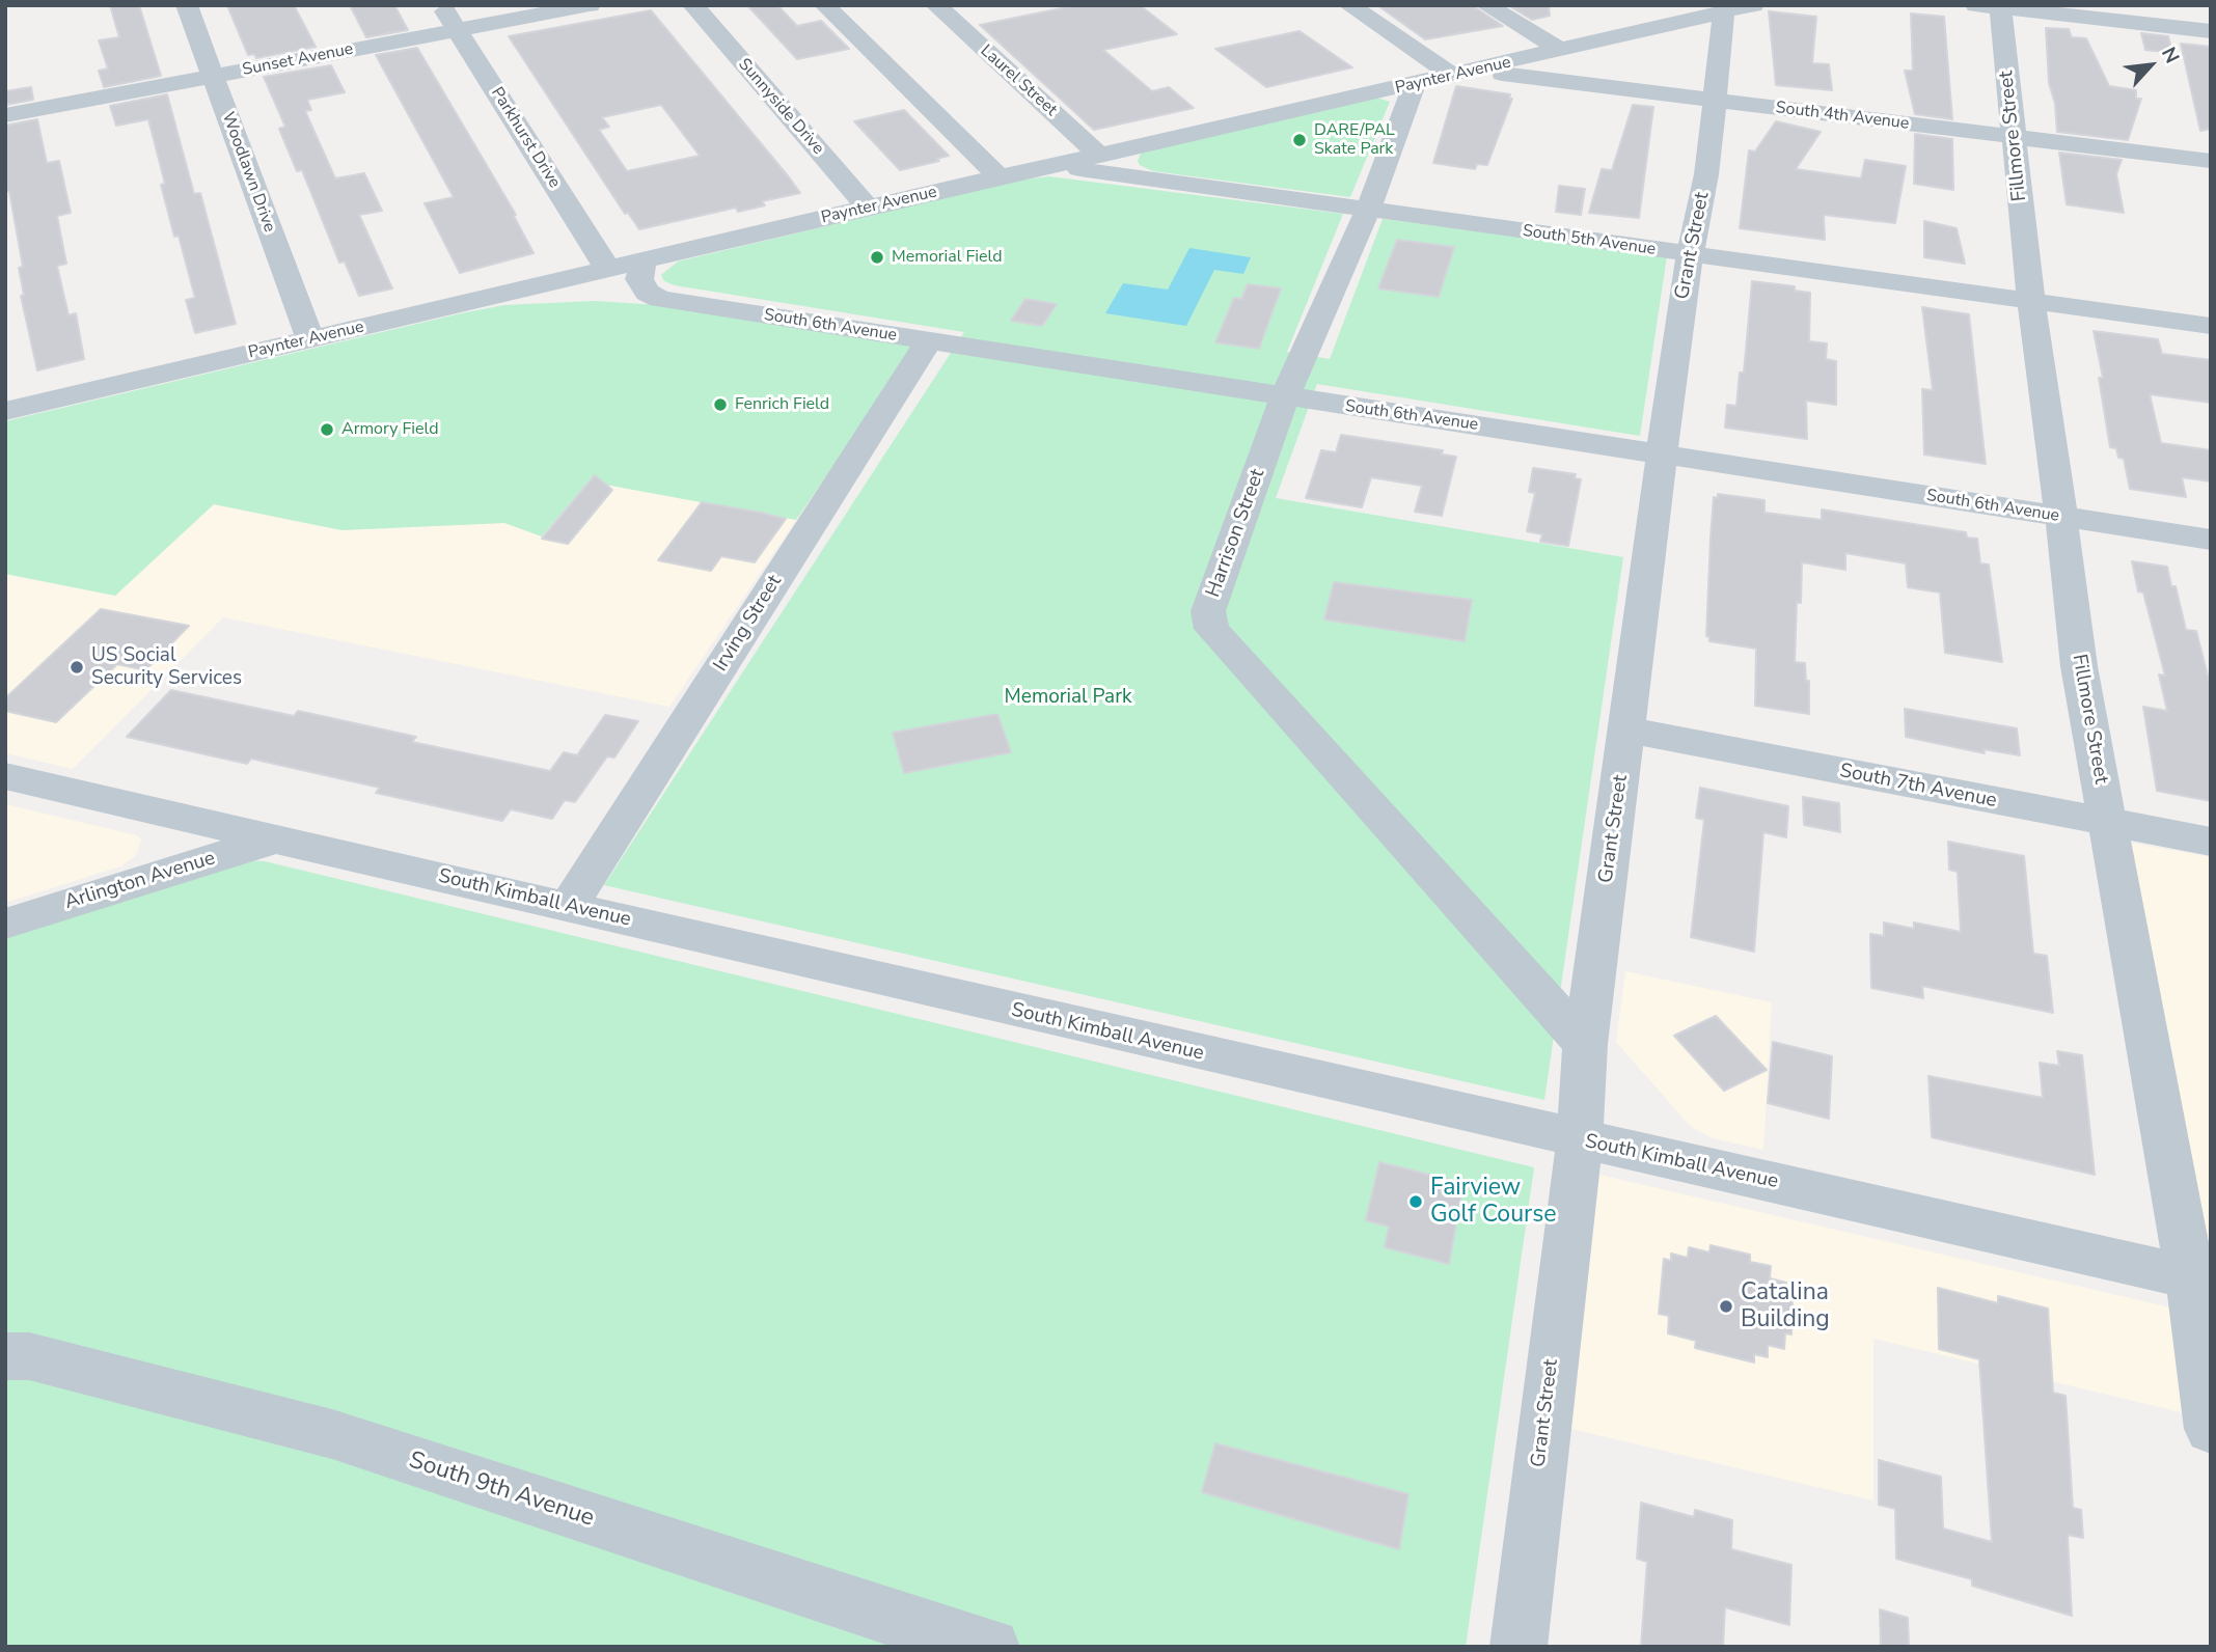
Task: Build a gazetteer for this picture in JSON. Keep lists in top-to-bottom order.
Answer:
{
  "streets": {
    "street": [
      "Sunset Avenue",
      "Paynter Avenue",
      "Laurel Street",
      "Sunnyside Drive",
      "South 4th Avenue",
      "Fillmore Street",
      "Parkhurst Drive",
      "Woodlawn Drive",
      "South 5th Avenue",
      "Grant Street",
      "South 6th Avenue",
      "Harrison Street",
      "Irving Street",
      "South 7th Avenue",
      "Arlington Avenue",
      "South Kimball Avenue",
      "South 9th Avenue"
    ]
  },
  "crossings": [
    ["Sunset Avenue", "Parkhurst Drive"],
    ["Sunset Avenue", "Woodlawn Drive"],
    ["Paynter Avenue", "Laurel Street"],
    ["Paynter Avenue", "Sunnyside Drive"],
    ["Paynter Avenue", "South 4th Avenue"],
    ["Paynter Avenue", "Parkhurst Drive"],
    ["Paynter Avenue", "Woodlawn Drive"],
    ["Paynter Avenue", "South 5th Avenue"],
    ["Paynter Avenue", "Grant Street"],
    ["Paynter Avenue", "South 6th Avenue"],
    ["Paynter Avenue", "Harrison Street"],
    ["South 4th Avenue", "Fillmore Street"],
    ["South 4th Avenue", "Grant Street"],
    ["Fillmore Street", "South 5th Avenue"],
    ["Fillmore Street", "South 6th Avenue"],
    ["Fillmore Street", "South 7th Avenue"],
    ["Fillmore Street", "South Kimball Avenue"],
    ["South 5th Avenue", "Grant Street"],
    ["South 5th Avenue", "Harrison Street"],
    ["Grant Street", "South 6th Avenue"],
    ["Grant Street", "Harrison Street"],
    ["Grant Street", "South 7th Avenue"],
    ["Grant Street", "South Kimball Avenue"],
    ["South 6th Avenue", "Harrison Street"],
    ["South 6th Avenue", "Irving Street"],
    ["Irving Street", "South Kimball Avenue"],
    ["Arlington Avenue", "South Kimball Avenue"]
  ],
  "parks": ["Memorial Park"],
  "places": [
    "DARE/PAL Skate Park",
    "Memorial Field",
    "Fenrich Field",
    "Armory Field",
    "US Social Security Services",
    "Fairview Golf Course",
    "Catalina Building"
  ],
  "north": "top right"
}
